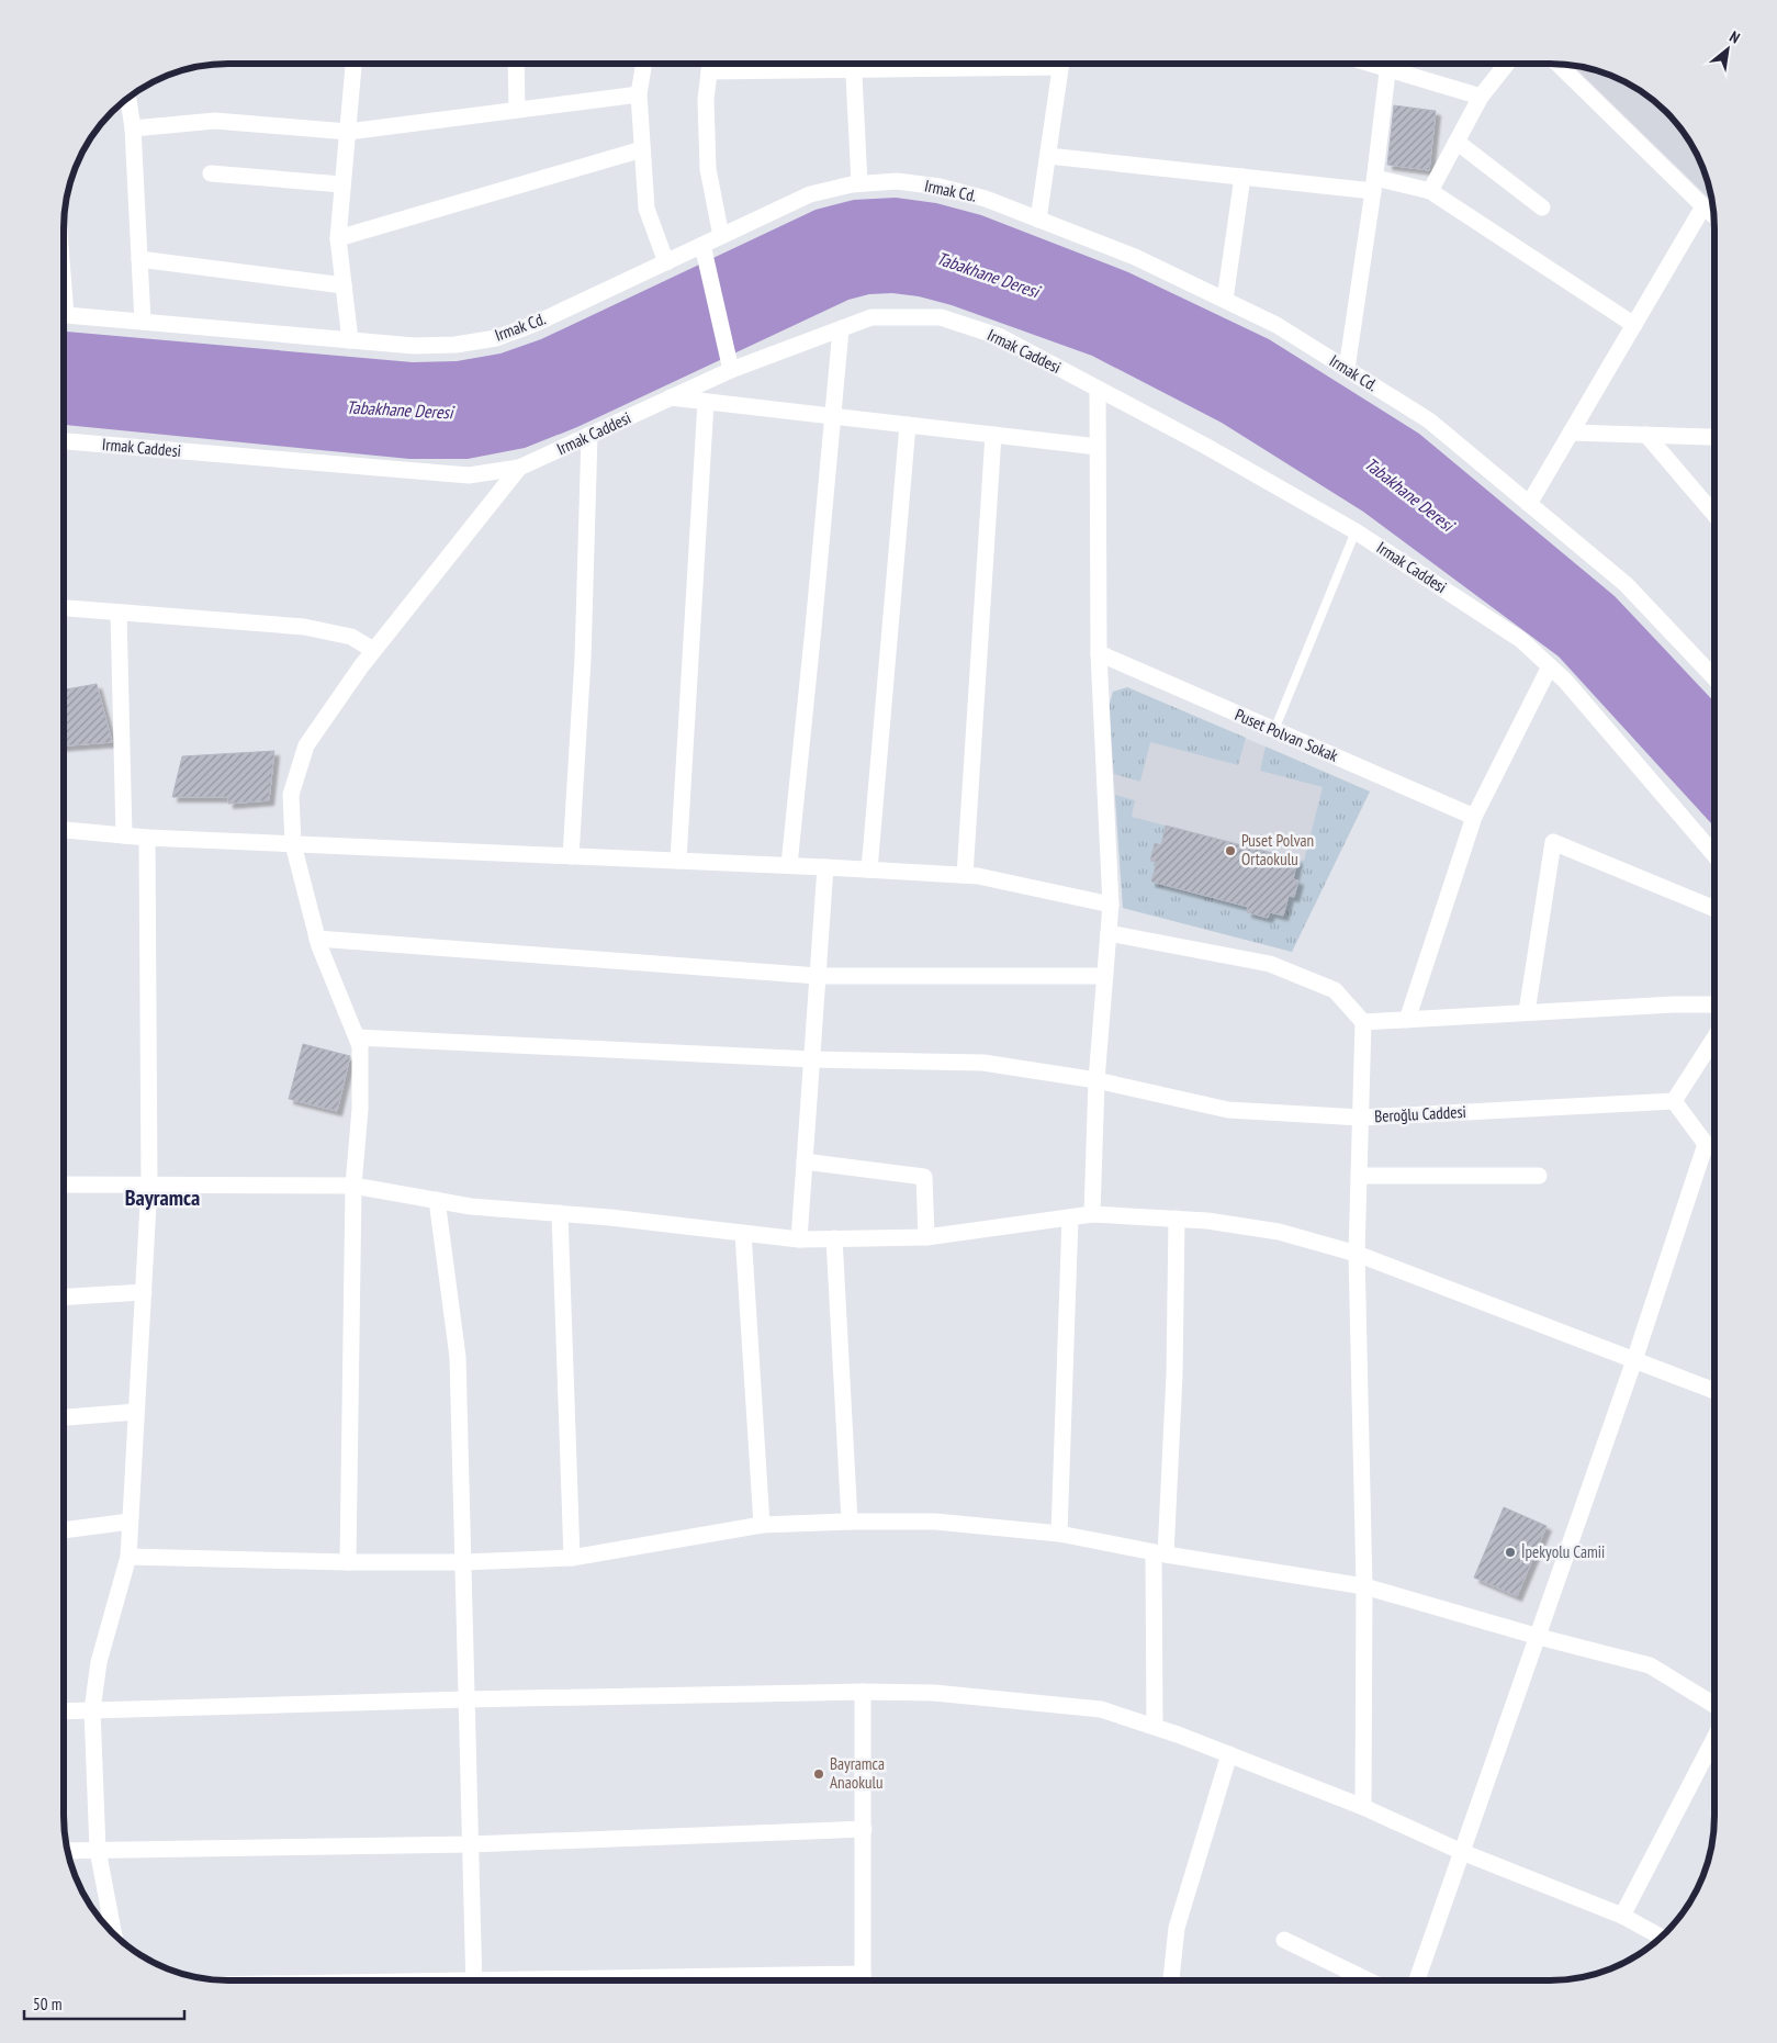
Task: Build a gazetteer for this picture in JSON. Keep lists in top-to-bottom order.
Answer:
{
  "streets": {
    "street": [
      "Irmak Cd.",
      "Irmak Caddesi",
      "Puset Polvan Sokak",
      "Beroğlu Caddesi"
    ]
  },
  "districts": ["Bayramca"],
  "water": ["Tabakhane Deresi"],
  "places": ["Puset Polvan Ortaokulu", "İpekyolu Camii", "Bayramca Anaokulu"],
  "scale_bar": "50 m",
  "north": "top right"
}
